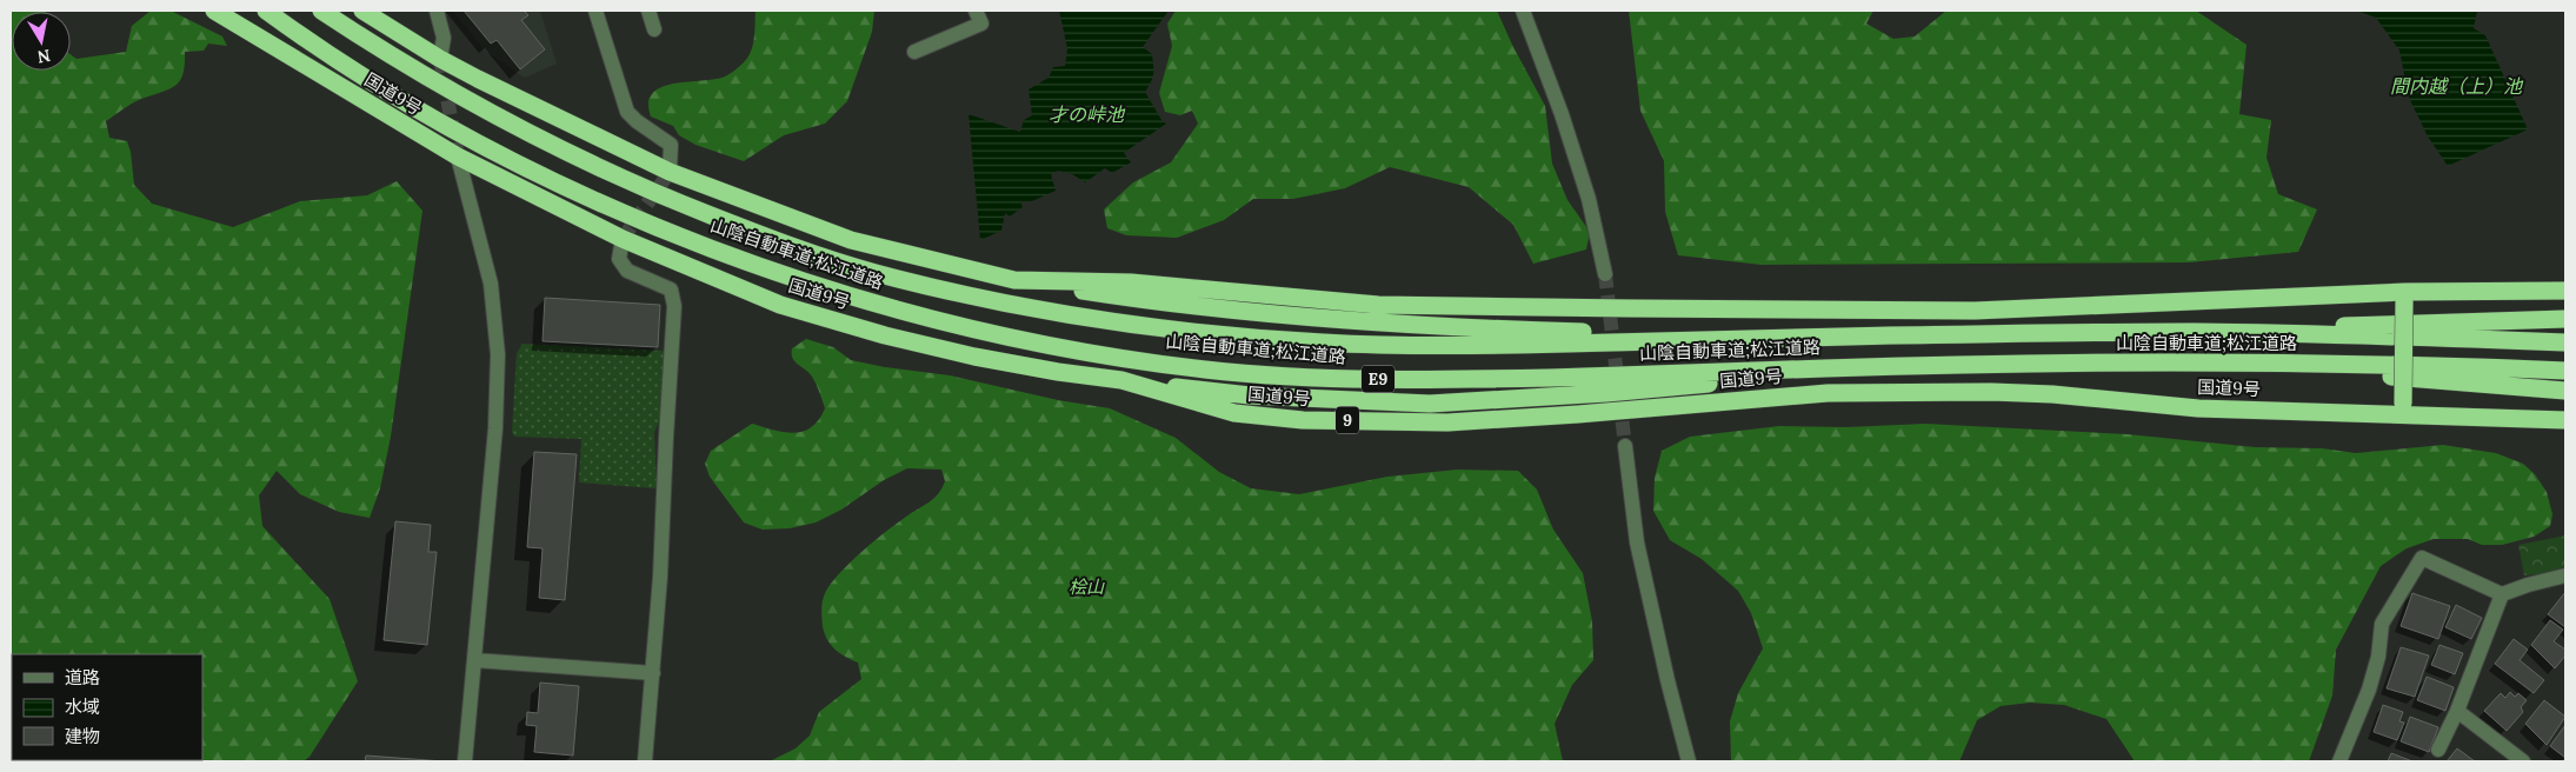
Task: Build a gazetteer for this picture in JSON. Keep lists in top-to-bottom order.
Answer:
{
  "streets": {
    "highway": [
      "国道9号",
      "山陰自動車道;松江道路",
      "E9",
      "9"
    ]
  },
  "water": ["間内越（上）池", "才の峠池"],
  "parks": ["桧山"],
  "legend": ["道路", "水域", "建物"],
  "north": "bottom"
}
